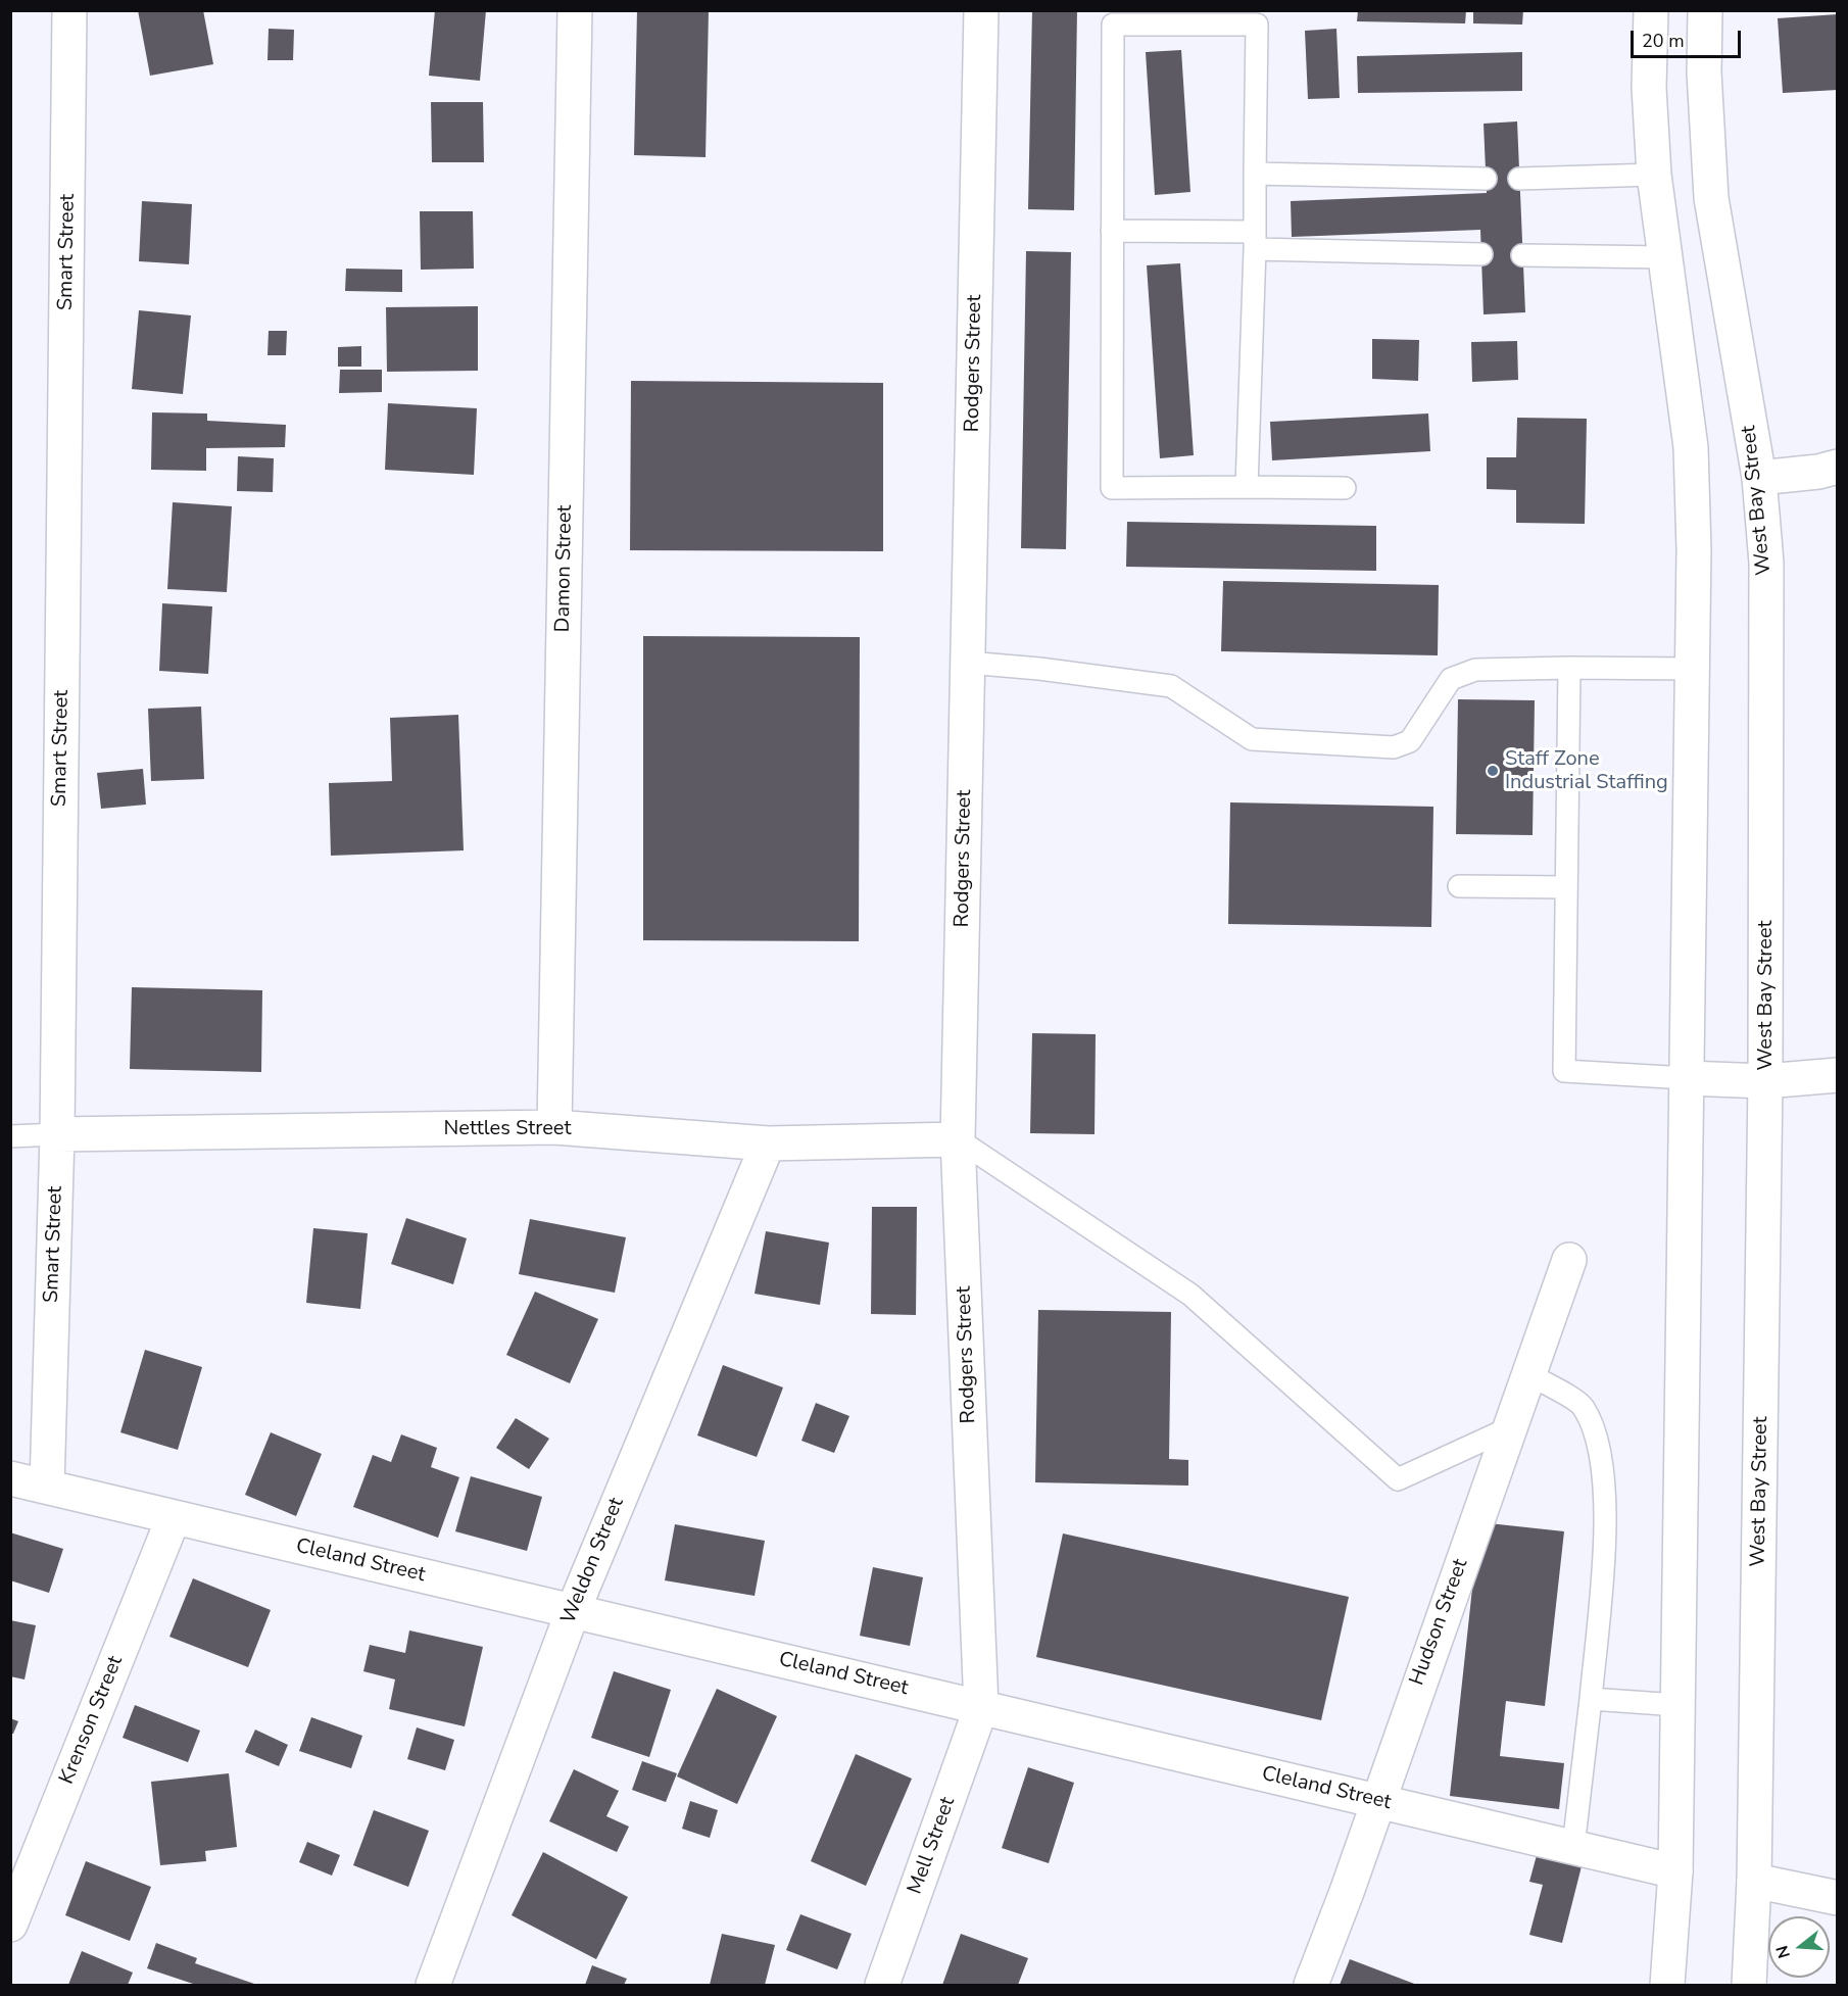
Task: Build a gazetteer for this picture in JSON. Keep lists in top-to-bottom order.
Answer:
{
  "streets": {
    "street": [
      "Smart Street",
      "Rodgers Street",
      "West Bay Street",
      "Damon Street",
      "Nettles Street",
      "Cleland Street",
      "Weldon Street",
      "Hudson Street",
      "Krenson Street",
      "Mell Street"
    ]
  },
  "crossings": [
    ["Smart Street", "Nettles Street"],
    ["Smart Street", "Cleland Street"],
    ["Rodgers Street", "Nettles Street"],
    ["Rodgers Street", "Cleland Street"],
    ["Rodgers Street", "Mell Street"],
    ["Damon Street", "Nettles Street"],
    ["Nettles Street", "Weldon Street"],
    ["Cleland Street", "Weldon Street"],
    ["Cleland Street", "Hudson Street"],
    ["Cleland Street", "Krenson Street"],
    ["Cleland Street", "Mell Street"]
  ],
  "places": ["Staff Zone Industrial Staffing"],
  "scale_bar": "20 m",
  "north": "left"
}
